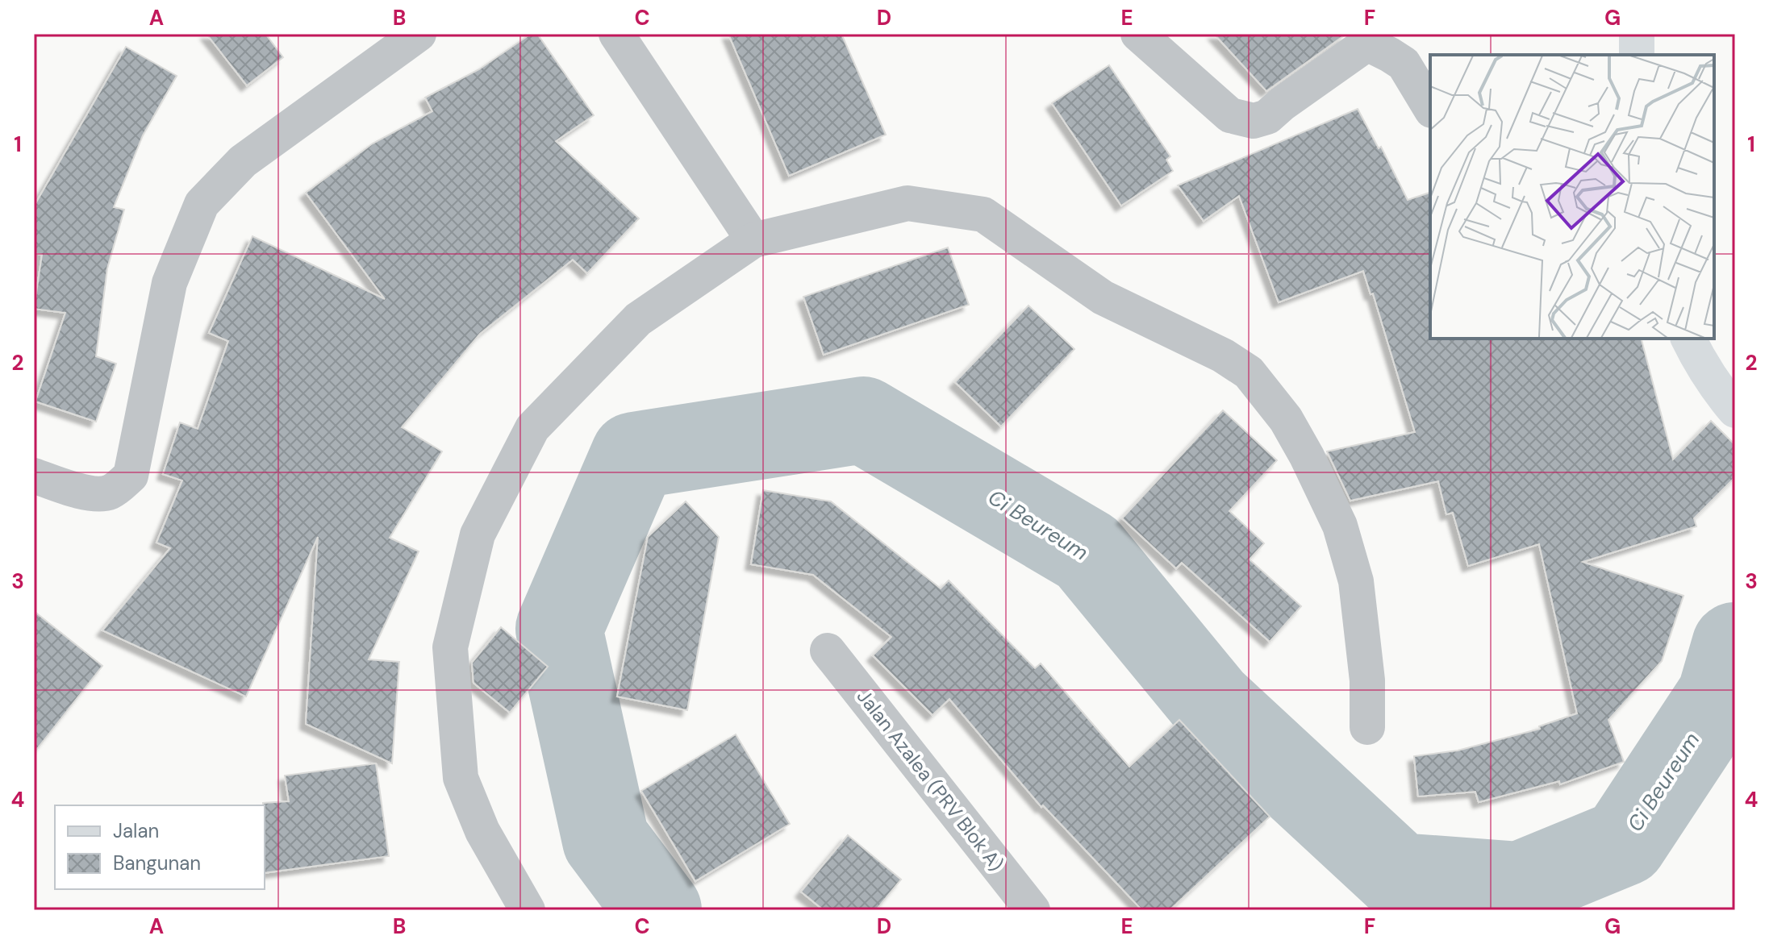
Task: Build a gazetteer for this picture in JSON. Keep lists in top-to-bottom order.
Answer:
{
  "streets": {
    "street": ["Jalan Azalea (PRV Blok A)"]
  },
  "water": ["Ci Beureum"],
  "legend": ["Jalan", "Bangunan"],
  "grid": {
    "columns": [
      "A",
      "B",
      "C",
      "D",
      "E",
      "F",
      "G"
    ],
    "rows": [
      "1",
      "2",
      "3",
      "4"
    ]
  }
}
